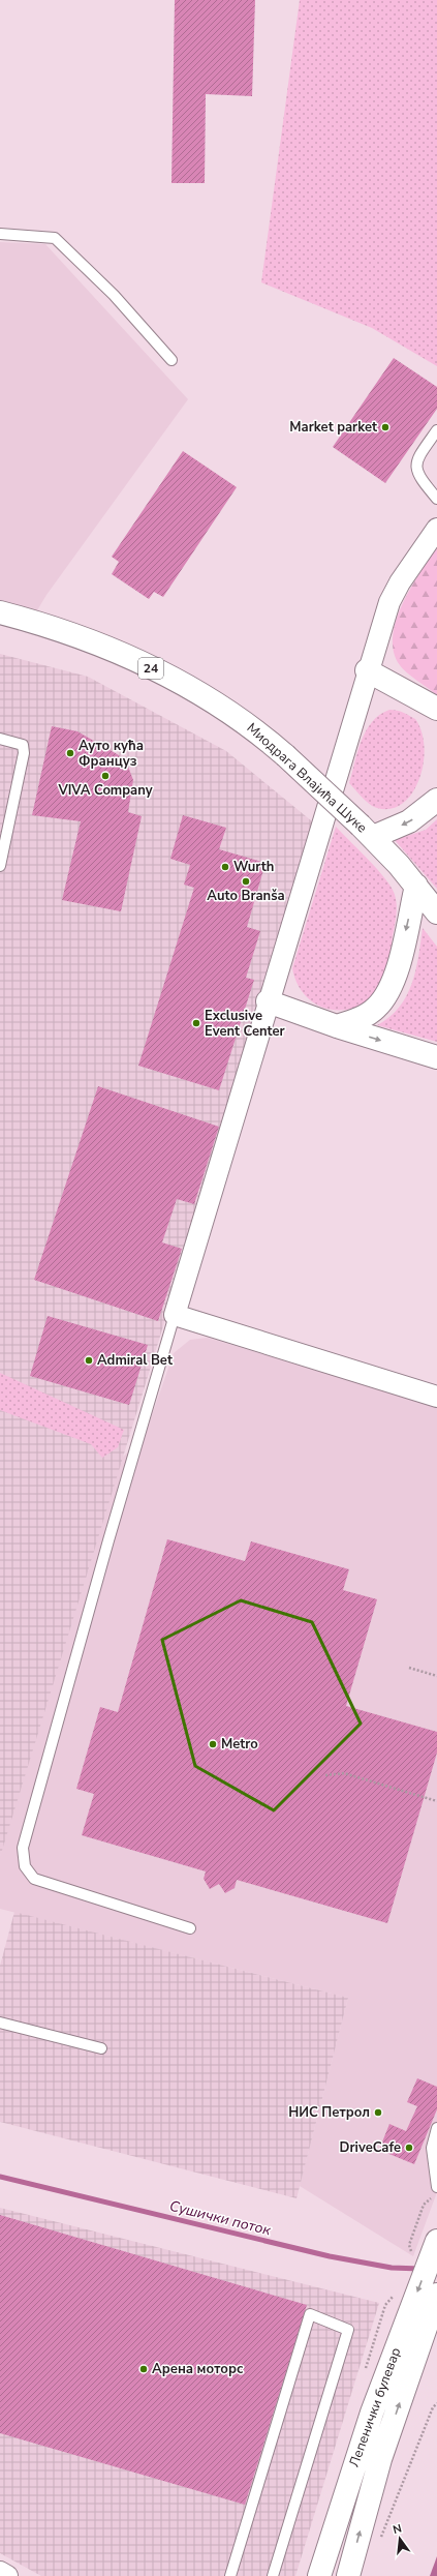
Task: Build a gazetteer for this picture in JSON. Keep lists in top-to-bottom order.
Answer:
{
  "streets": {
    "main road": ["24", "Миодрага Влајића Шуке", "Лепенички булевар"]
  },
  "water": ["Сушички поток"],
  "places": [
    "Market parket",
    "Ауто кућа Француз",
    "VIVA Company",
    "Wurth",
    "Auto Branša",
    "Exclusive Event Center",
    "Admiral Bet",
    "Metro",
    "НИС Петрол",
    "DriveCafe",
    "Арена моторс"
  ],
  "north": "top"
}
